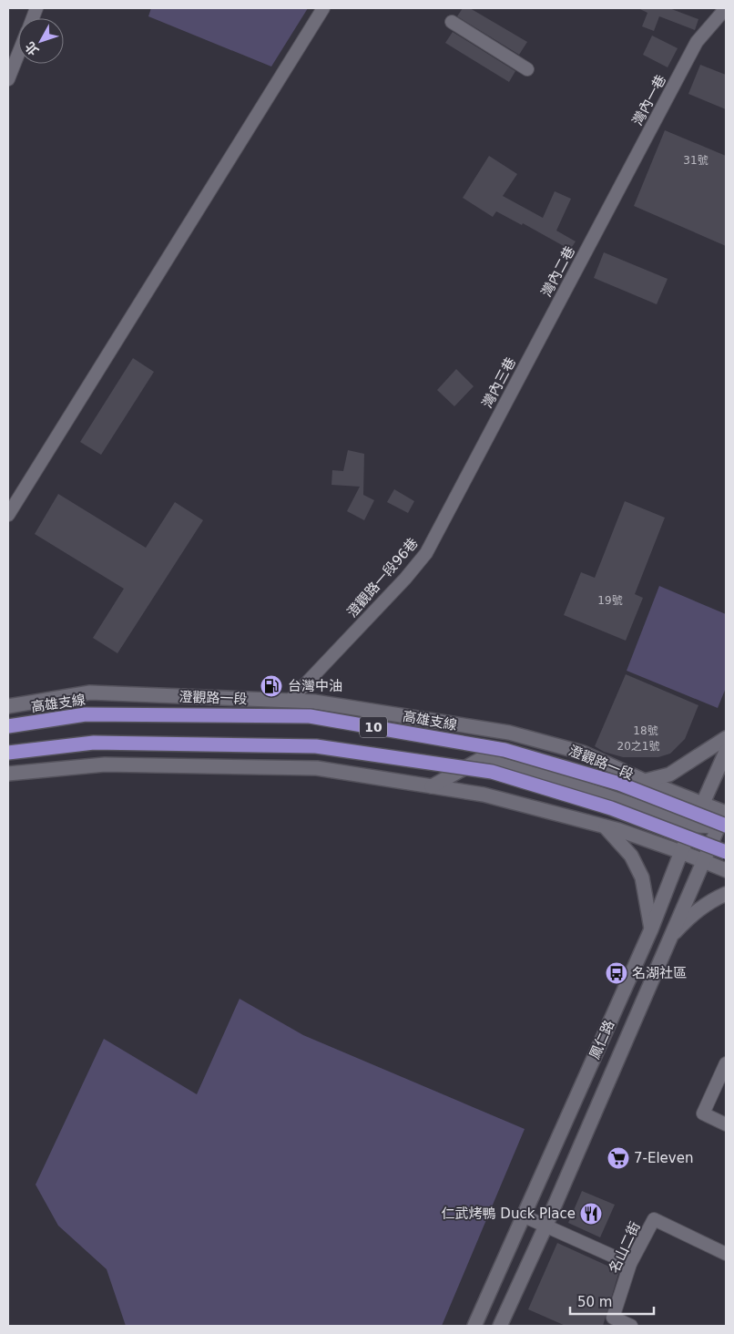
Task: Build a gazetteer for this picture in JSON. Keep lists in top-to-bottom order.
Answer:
{
  "streets": {
    "highway": ["高雄支線", "10"],
    "main road": ["澄觀路一段", "鳳仁路"],
    "street": [
      "灣內一巷",
      "灣內二巷",
      "灣內三巷",
      "澄觀路一段96巷",
      "名山二街"
    ]
  },
  "crossings": [
    ["灣內一巷", "灣內二巷"],
    ["灣內二巷", "灣內三巷"],
    ["灣內三巷", "澄觀路一段96巷"],
    ["澄觀路一段96巷", "澄觀路一段"],
    ["澄觀路一段", "高雄支線"],
    ["澄觀路一段", "鳳仁路"],
    ["高雄支線", "鳳仁路"]
  ],
  "places": {
    "fuel station": ["台灣中油"],
    "bus stop": ["名湖社區"],
    "supermarket": ["7-Eleven"],
    "restaurant": ["仁武烤鴨 Duck Place"]
  },
  "house_numbers": [
    "31號",
    "19號",
    "18號",
    "20之1號"
  ],
  "scale_bar": "50 m",
  "north": "bottom left"
}
